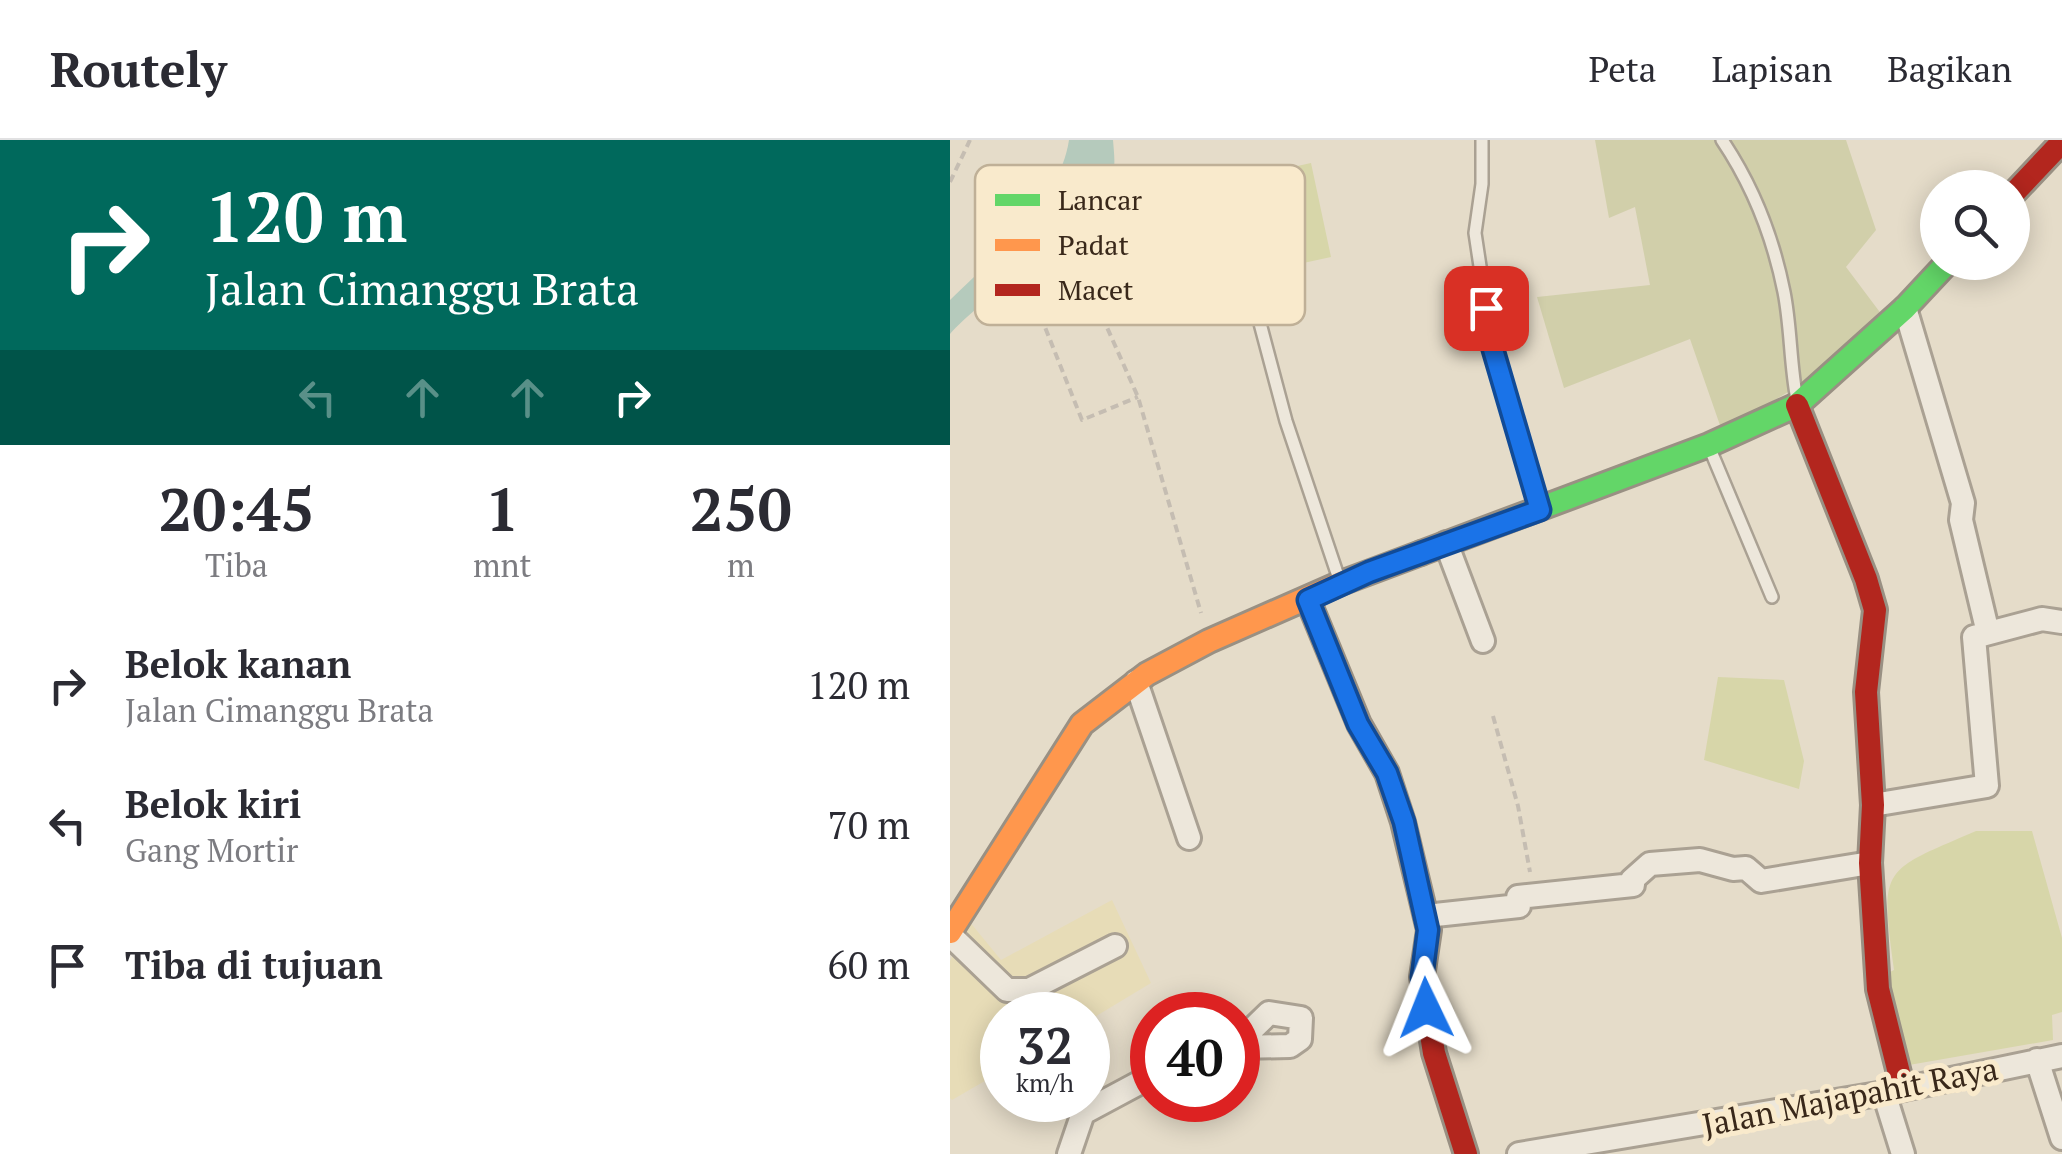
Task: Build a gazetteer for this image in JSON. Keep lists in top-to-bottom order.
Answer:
{
  "streets": {
    "street": ["Jalan Majapahit Raya"]
  },
  "legend": ["Lancar", "Padat", "Macet"],
  "page": {
    "header": "Routely",
    "nav": ["Peta", "Lapisan", "Bagikan"],
    "turn": ["120 m", "Jalan Cimanggu Brata"],
    "eta": [
      "20:45",
      "Tiba",
      "1",
      "mnt",
      "250",
      "m"
    ],
    "list": [
      {
        "name": "Belok kanan",
        "note": "Jalan Cimanggu Brata",
        "value": "120 m"
      },
      {
        "name": "Belok kiri",
        "note": "Gang Mortir",
        "value": "70 m"
      },
      {
        "name": "Tiba di tujuan",
        "value": "60 m"
      }
    ],
    "speed": "32 km/h",
    "limit": "40"
  }
}
